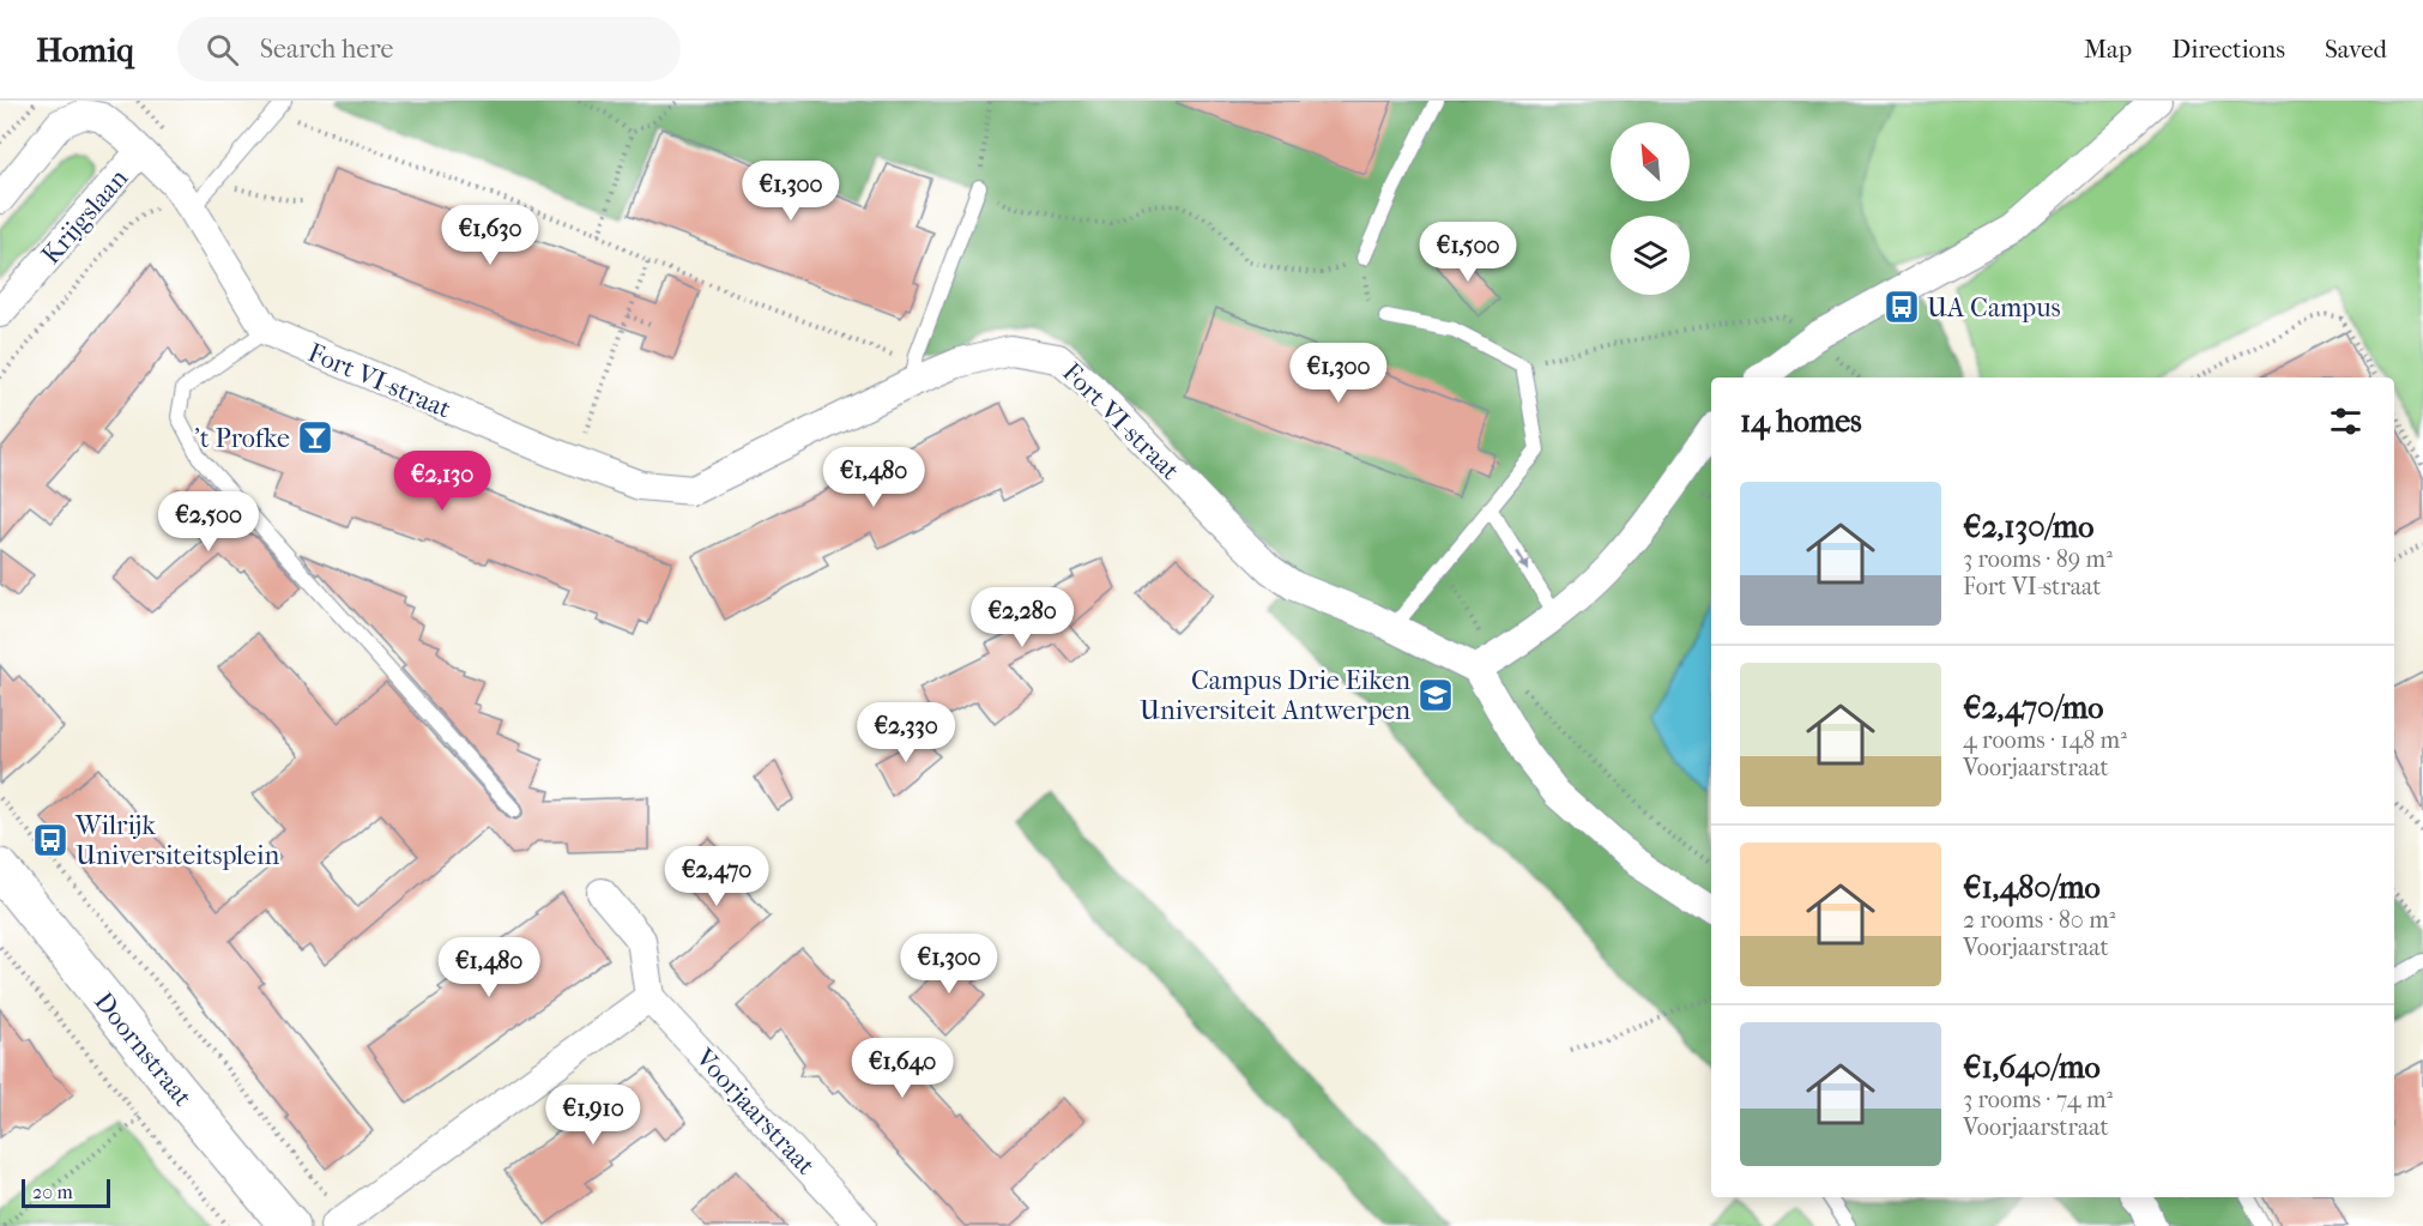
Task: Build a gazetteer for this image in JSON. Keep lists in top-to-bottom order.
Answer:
{
  "streets": {
    "street": [
      "Krijgslaan",
      "Fort VI-straat",
      "Doornstraat",
      "Voorjaarstraat"
    ]
  },
  "places": {
    "bus stop": ["UA Campus", "Wilrijk Universiteitsplein"],
    "bar": ["'t Profke"],
    "school or university": ["Campus Drie Eiken Universiteit Antwerpen"]
  },
  "scale_bar": "20 m",
  "north": "top left",
  "page": {
    "header": "Homiq",
    "search": "Search here",
    "nav": ["Map", "Directions", "Saved"],
    "price": [
      "€1,300",
      "€1,630",
      "€1,500",
      "€1,300",
      "€1,480",
      "€2,130",
      "€2,500",
      "€2,280",
      "€2,330",
      "€2,470",
      "€1,300",
      "€1,480",
      "€1,640",
      "€1,910"
    ],
    "heading": "14 homes",
    "list": [
      {
        "name": "€2,130/mo",
        "note": "3 rooms · 89 m² · Fort VI-straat"
      },
      {
        "name": "€2,470/mo",
        "note": "4 rooms · 148 m² · Voorjaarstraat"
      },
      {
        "name": "€1,480/mo",
        "note": "2 rooms · 80 m² · Voorjaarstraat"
      },
      {
        "name": "€1,640/mo",
        "note": "3 rooms · 74 m² · Voorjaarstraat"
      }
    ],
    "scale": "20 m"
  }
}
